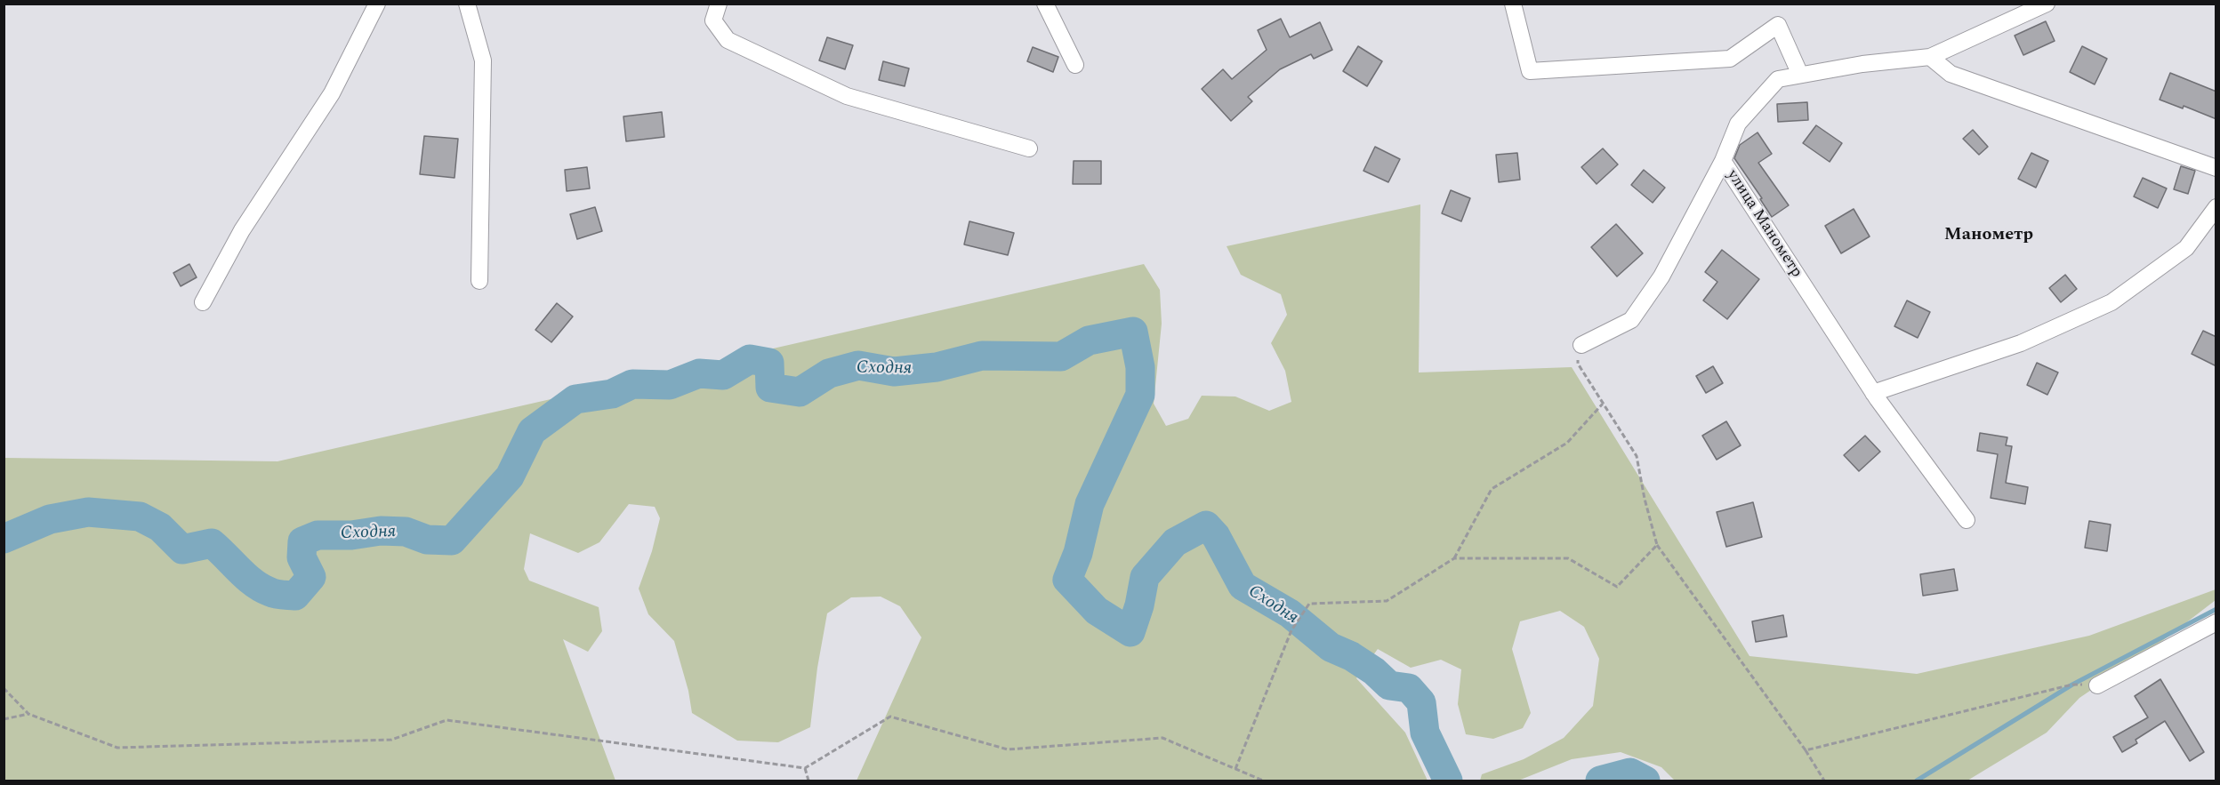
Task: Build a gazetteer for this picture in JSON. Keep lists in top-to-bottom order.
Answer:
{
  "streets": {
    "street": ["улица Манометр"]
  },
  "districts": ["Манометр"],
  "water": ["Сходня"]
}
